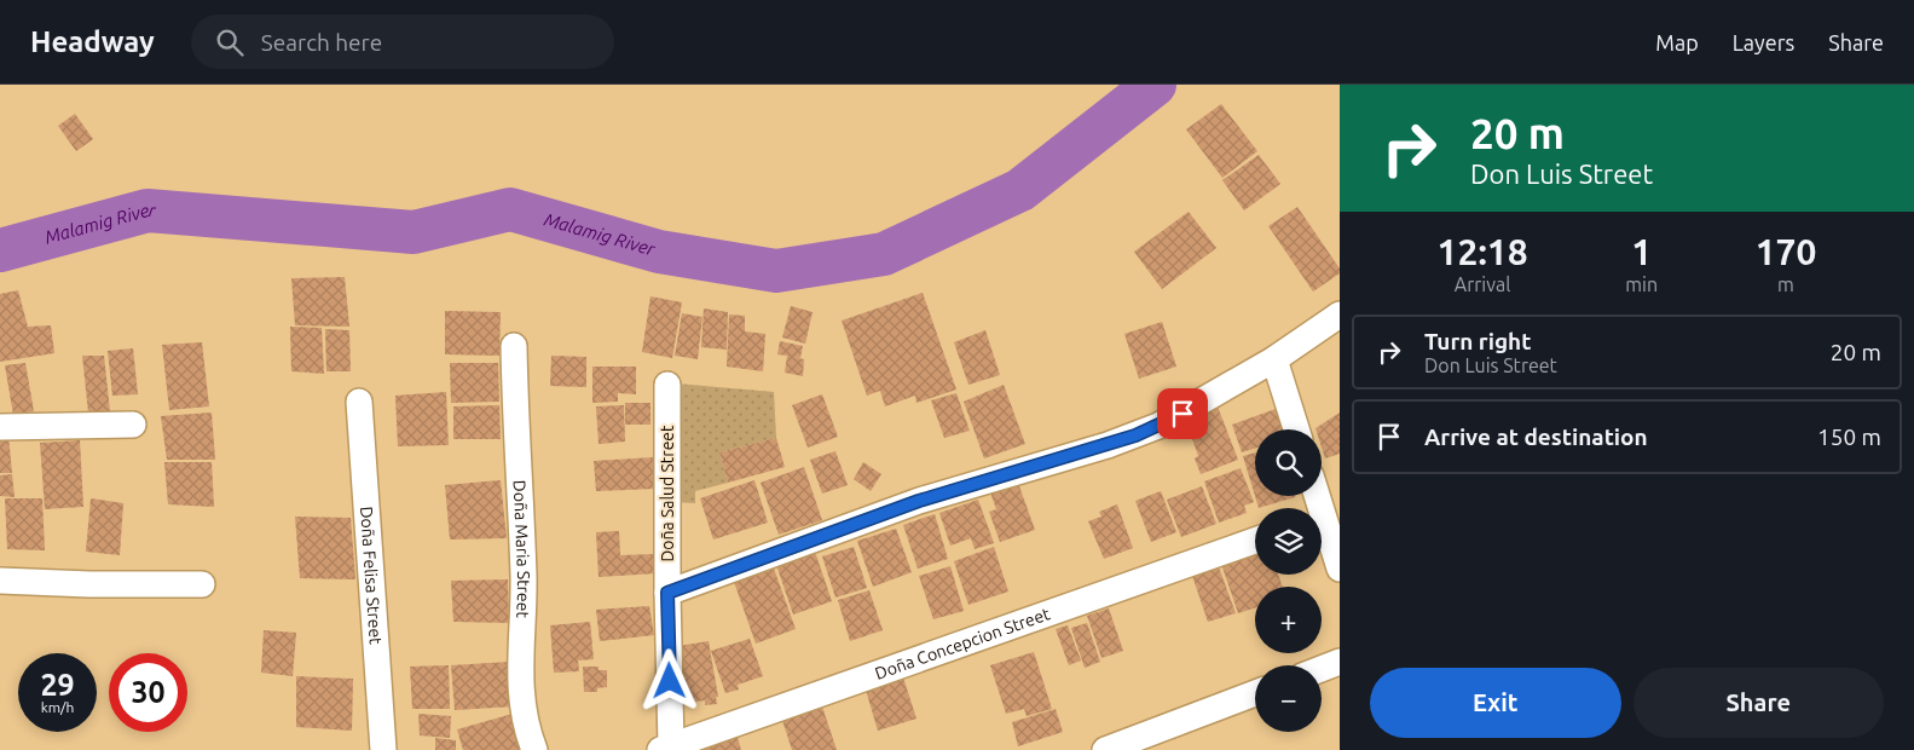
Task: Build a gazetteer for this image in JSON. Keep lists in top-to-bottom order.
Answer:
{
  "streets": {
    "street": [
      "Doña Salud Street",
      "Doña Maria Street",
      "Doña Felisa Street",
      "Doña Concepcion Street"
    ]
  },
  "crossings": [
    ["Doña Salud Street", "Doña Concepcion Street"]
  ],
  "water": ["Malamig River"],
  "page": {
    "header": "Headway",
    "search": "Search here",
    "nav": ["Map", "Layers", "Share"],
    "turn": ["20 m", "Don Luis Street"],
    "eta": [
      "12:18",
      "Arrival",
      "1",
      "min",
      "170",
      "m"
    ],
    "list": [
      {
        "name": "Turn right",
        "note": "Don Luis Street",
        "value": "20 m"
      },
      {
        "name": "Arrive at destination",
        "value": "150 m"
      }
    ],
    "map_buttons": ["+", "−"],
    "speed": "29 km/h",
    "limit": "30",
    "buttons": ["Exit", "Share"]
  }
}
